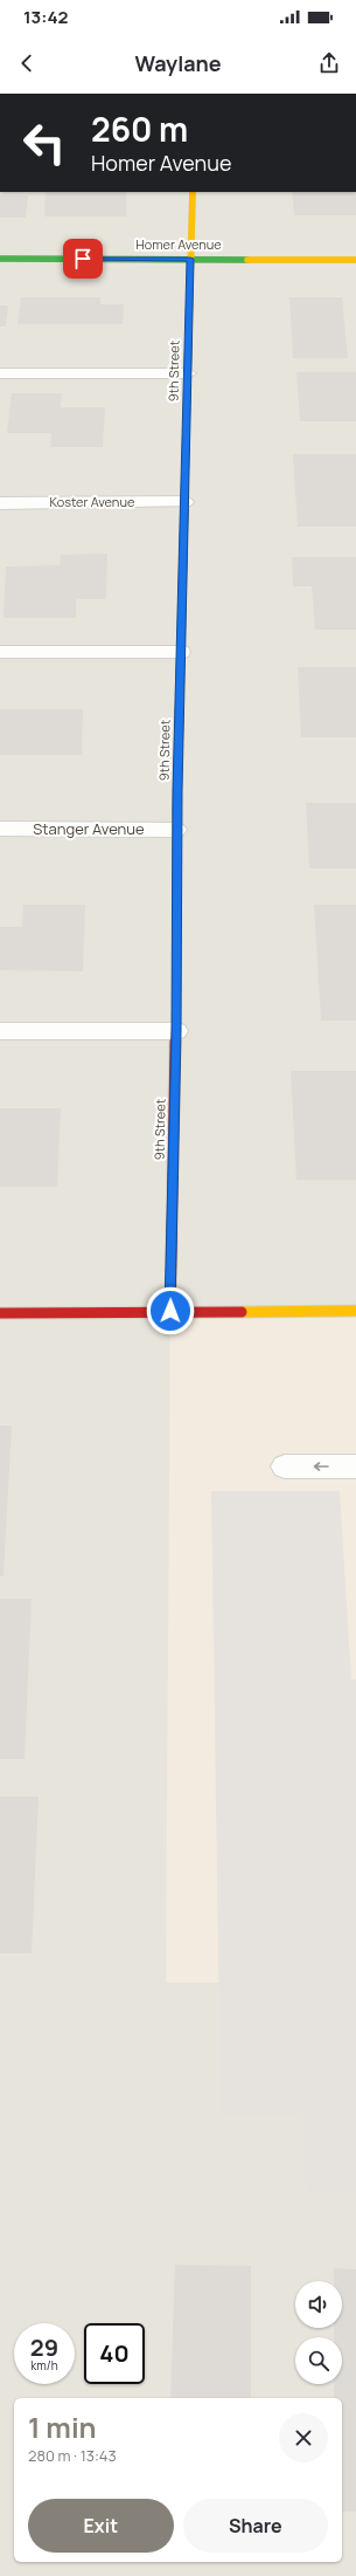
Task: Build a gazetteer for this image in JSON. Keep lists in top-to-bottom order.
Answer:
{
  "streets": {
    "street": [
      "Homer Avenue",
      "9th Street",
      "Koster Avenue",
      "Stanger Avenue"
    ]
  },
  "crossings": [
    ["Homer Avenue", "9th Street"],
    ["9th Street", "Koster Avenue"],
    ["9th Street", "Stanger Avenue"]
  ],
  "page": {
    "status": "13:42",
    "header": "Waylane",
    "turn": ["260 m", "Homer Avenue"],
    "speed": "29 km/h",
    "limit": "40",
    "heading": ["1 min", "280 m · 13:43"],
    "buttons": ["Exit", "Share"]
  }
}
